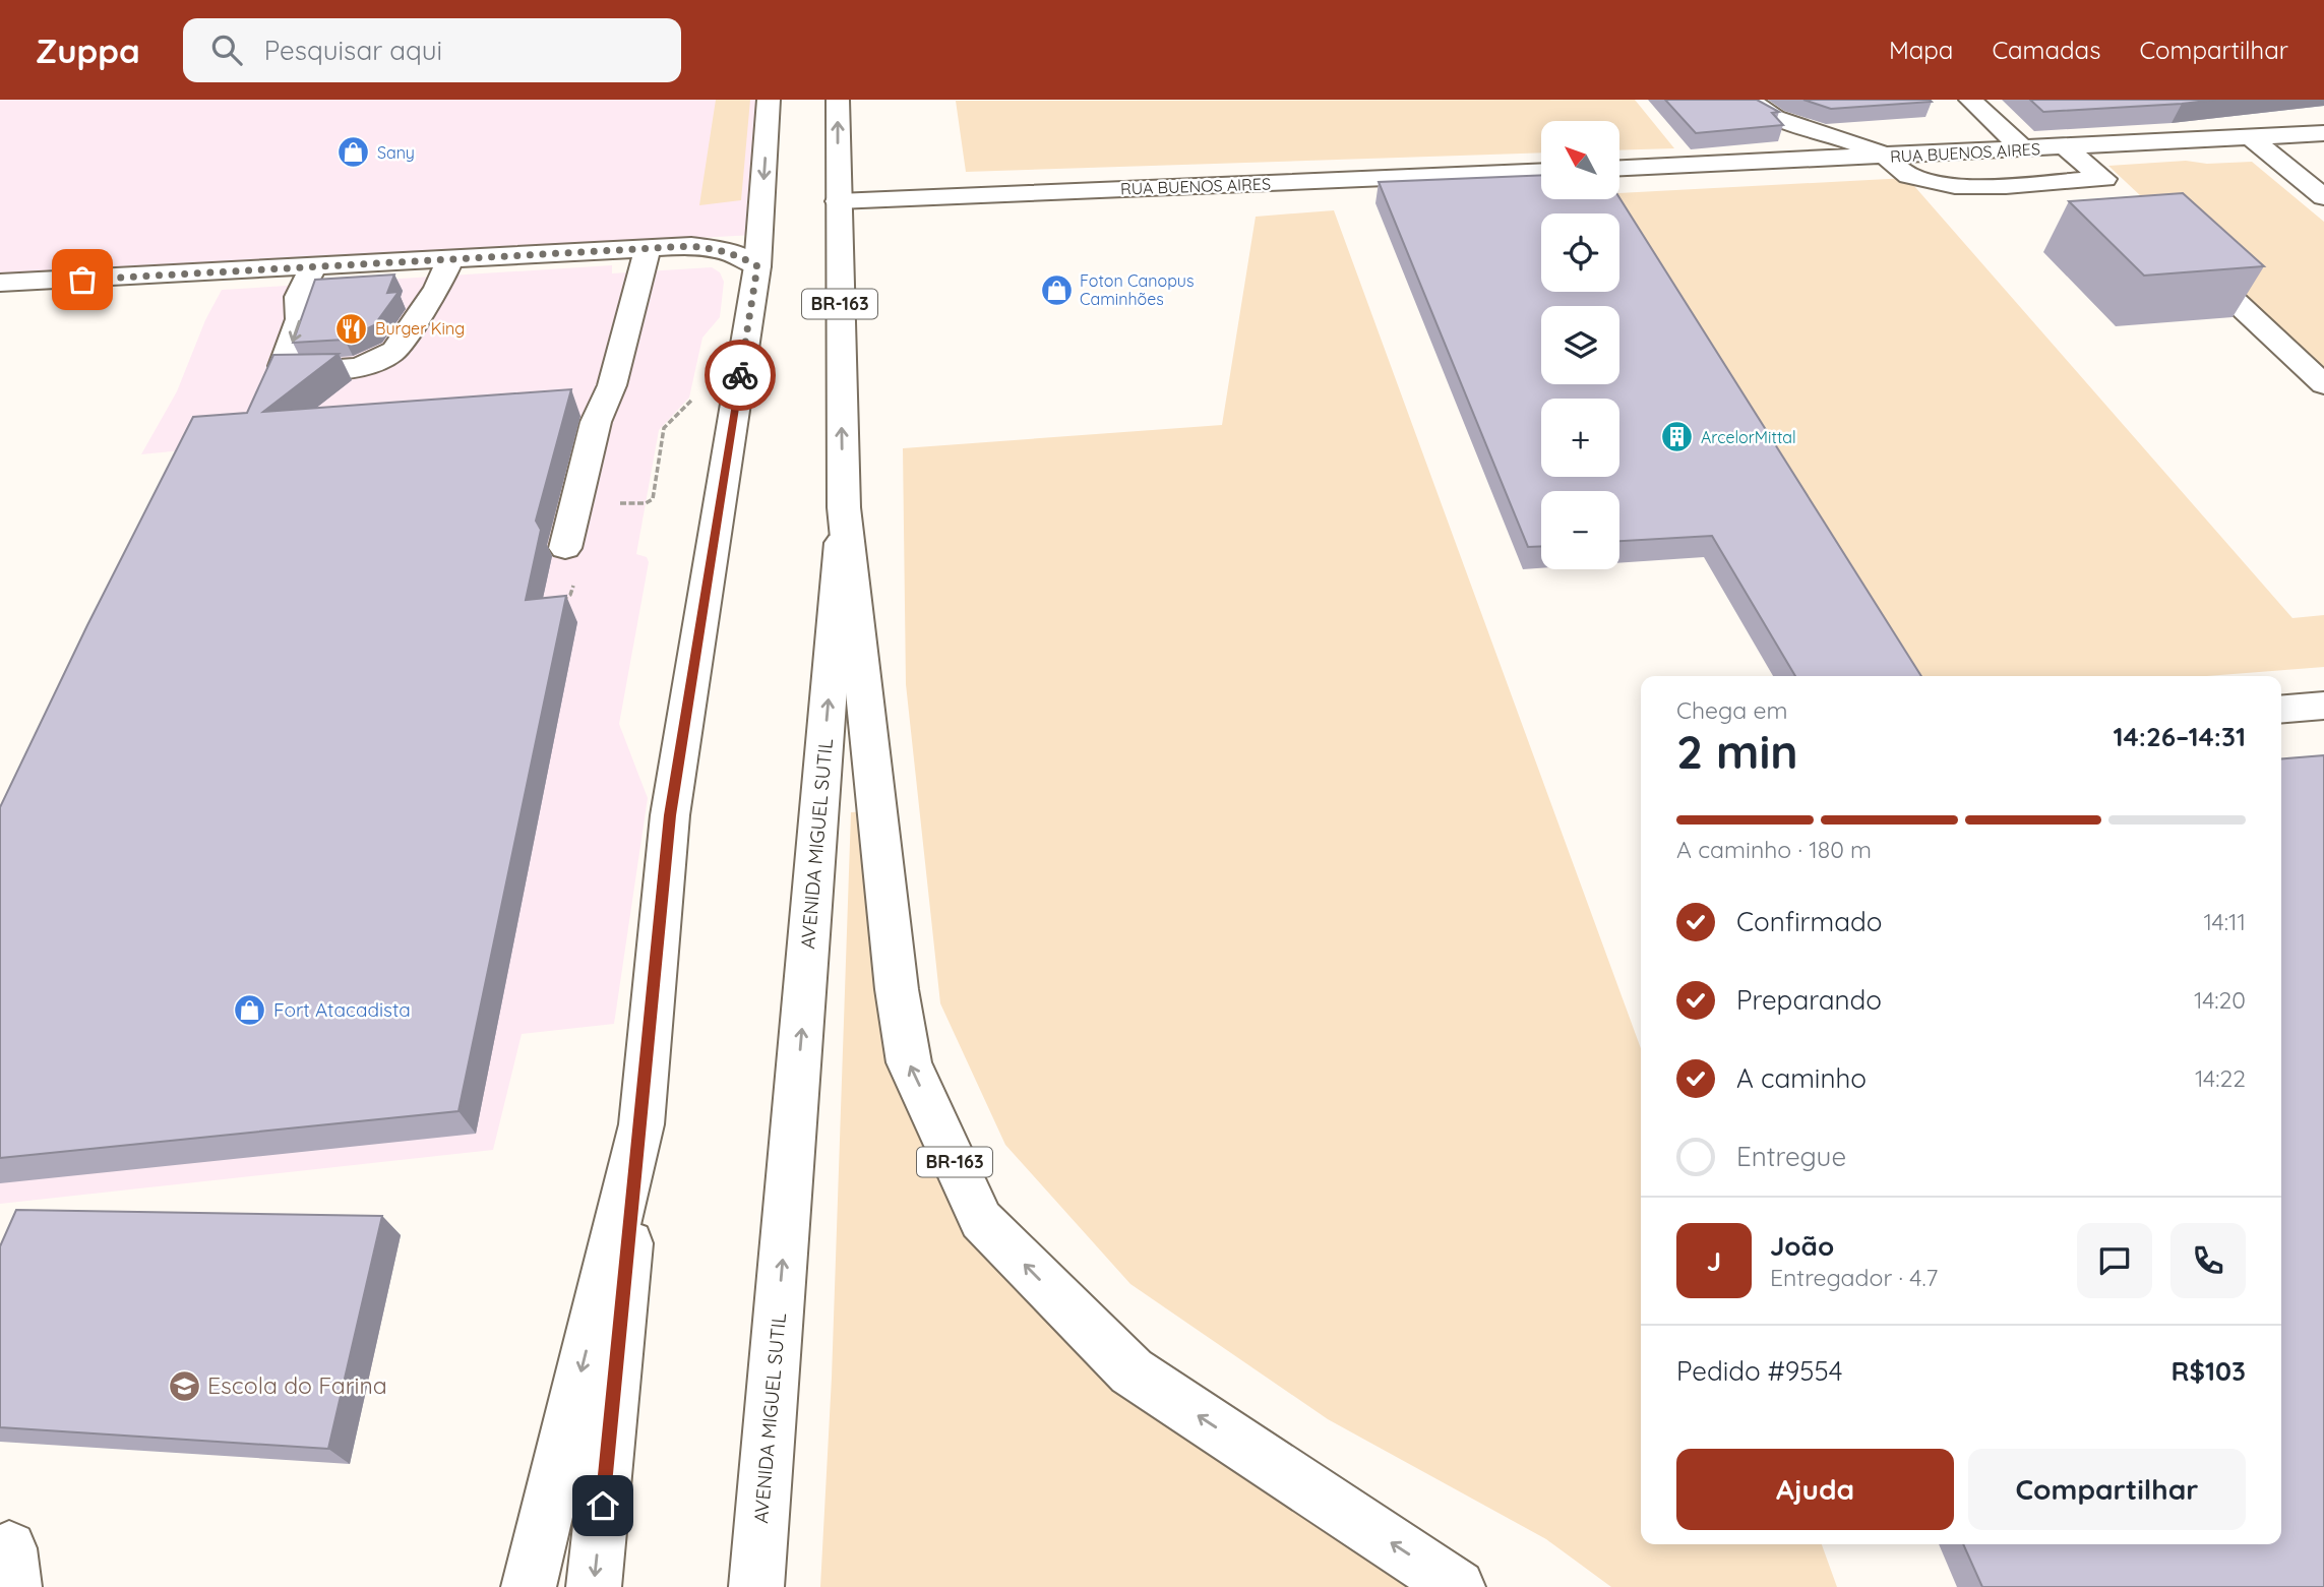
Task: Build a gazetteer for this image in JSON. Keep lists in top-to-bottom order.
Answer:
{
  "streets": {
    "main road": ["RUA BUENOS AIRES", "BR-163", "AVENIDA MIGUEL SUTIL"]
  },
  "crossings": [
    ["RUA BUENOS AIRES", "AVENIDA MIGUEL SUTIL"],
    ["BR-163", "AVENIDA MIGUEL SUTIL"]
  ],
  "places": {
    "shop": ["Sany", "Foton Canopus Caminhões", "Fort Atacadista"],
    "restaurant": ["Burger King"],
    "building": ["ArcelorMittal"],
    "school or university": ["Escola do Farina"]
  },
  "north": "top left",
  "page": {
    "header": "Zuppa",
    "search": "Pesquisar aqui",
    "nav": ["Mapa", "Camadas", "Compartilhar"],
    "map_buttons": ["+", "−"],
    "heading": ["2 min", "Chega em", "14:26–14:31"],
    "panel": [
      "João",
      "Entregador · 4.7",
      "Pedido #9554",
      "R$103"
    ],
    "bar": "A caminho · 180 m",
    "list": [
      ["Confirmado", "14:11"],
      ["Preparando", "14:20"],
      ["A caminho", "14:22"],
      "Entregue"
    ],
    "round": "J",
    "buttons": ["Ajuda", "Compartilhar"]
  }
}
